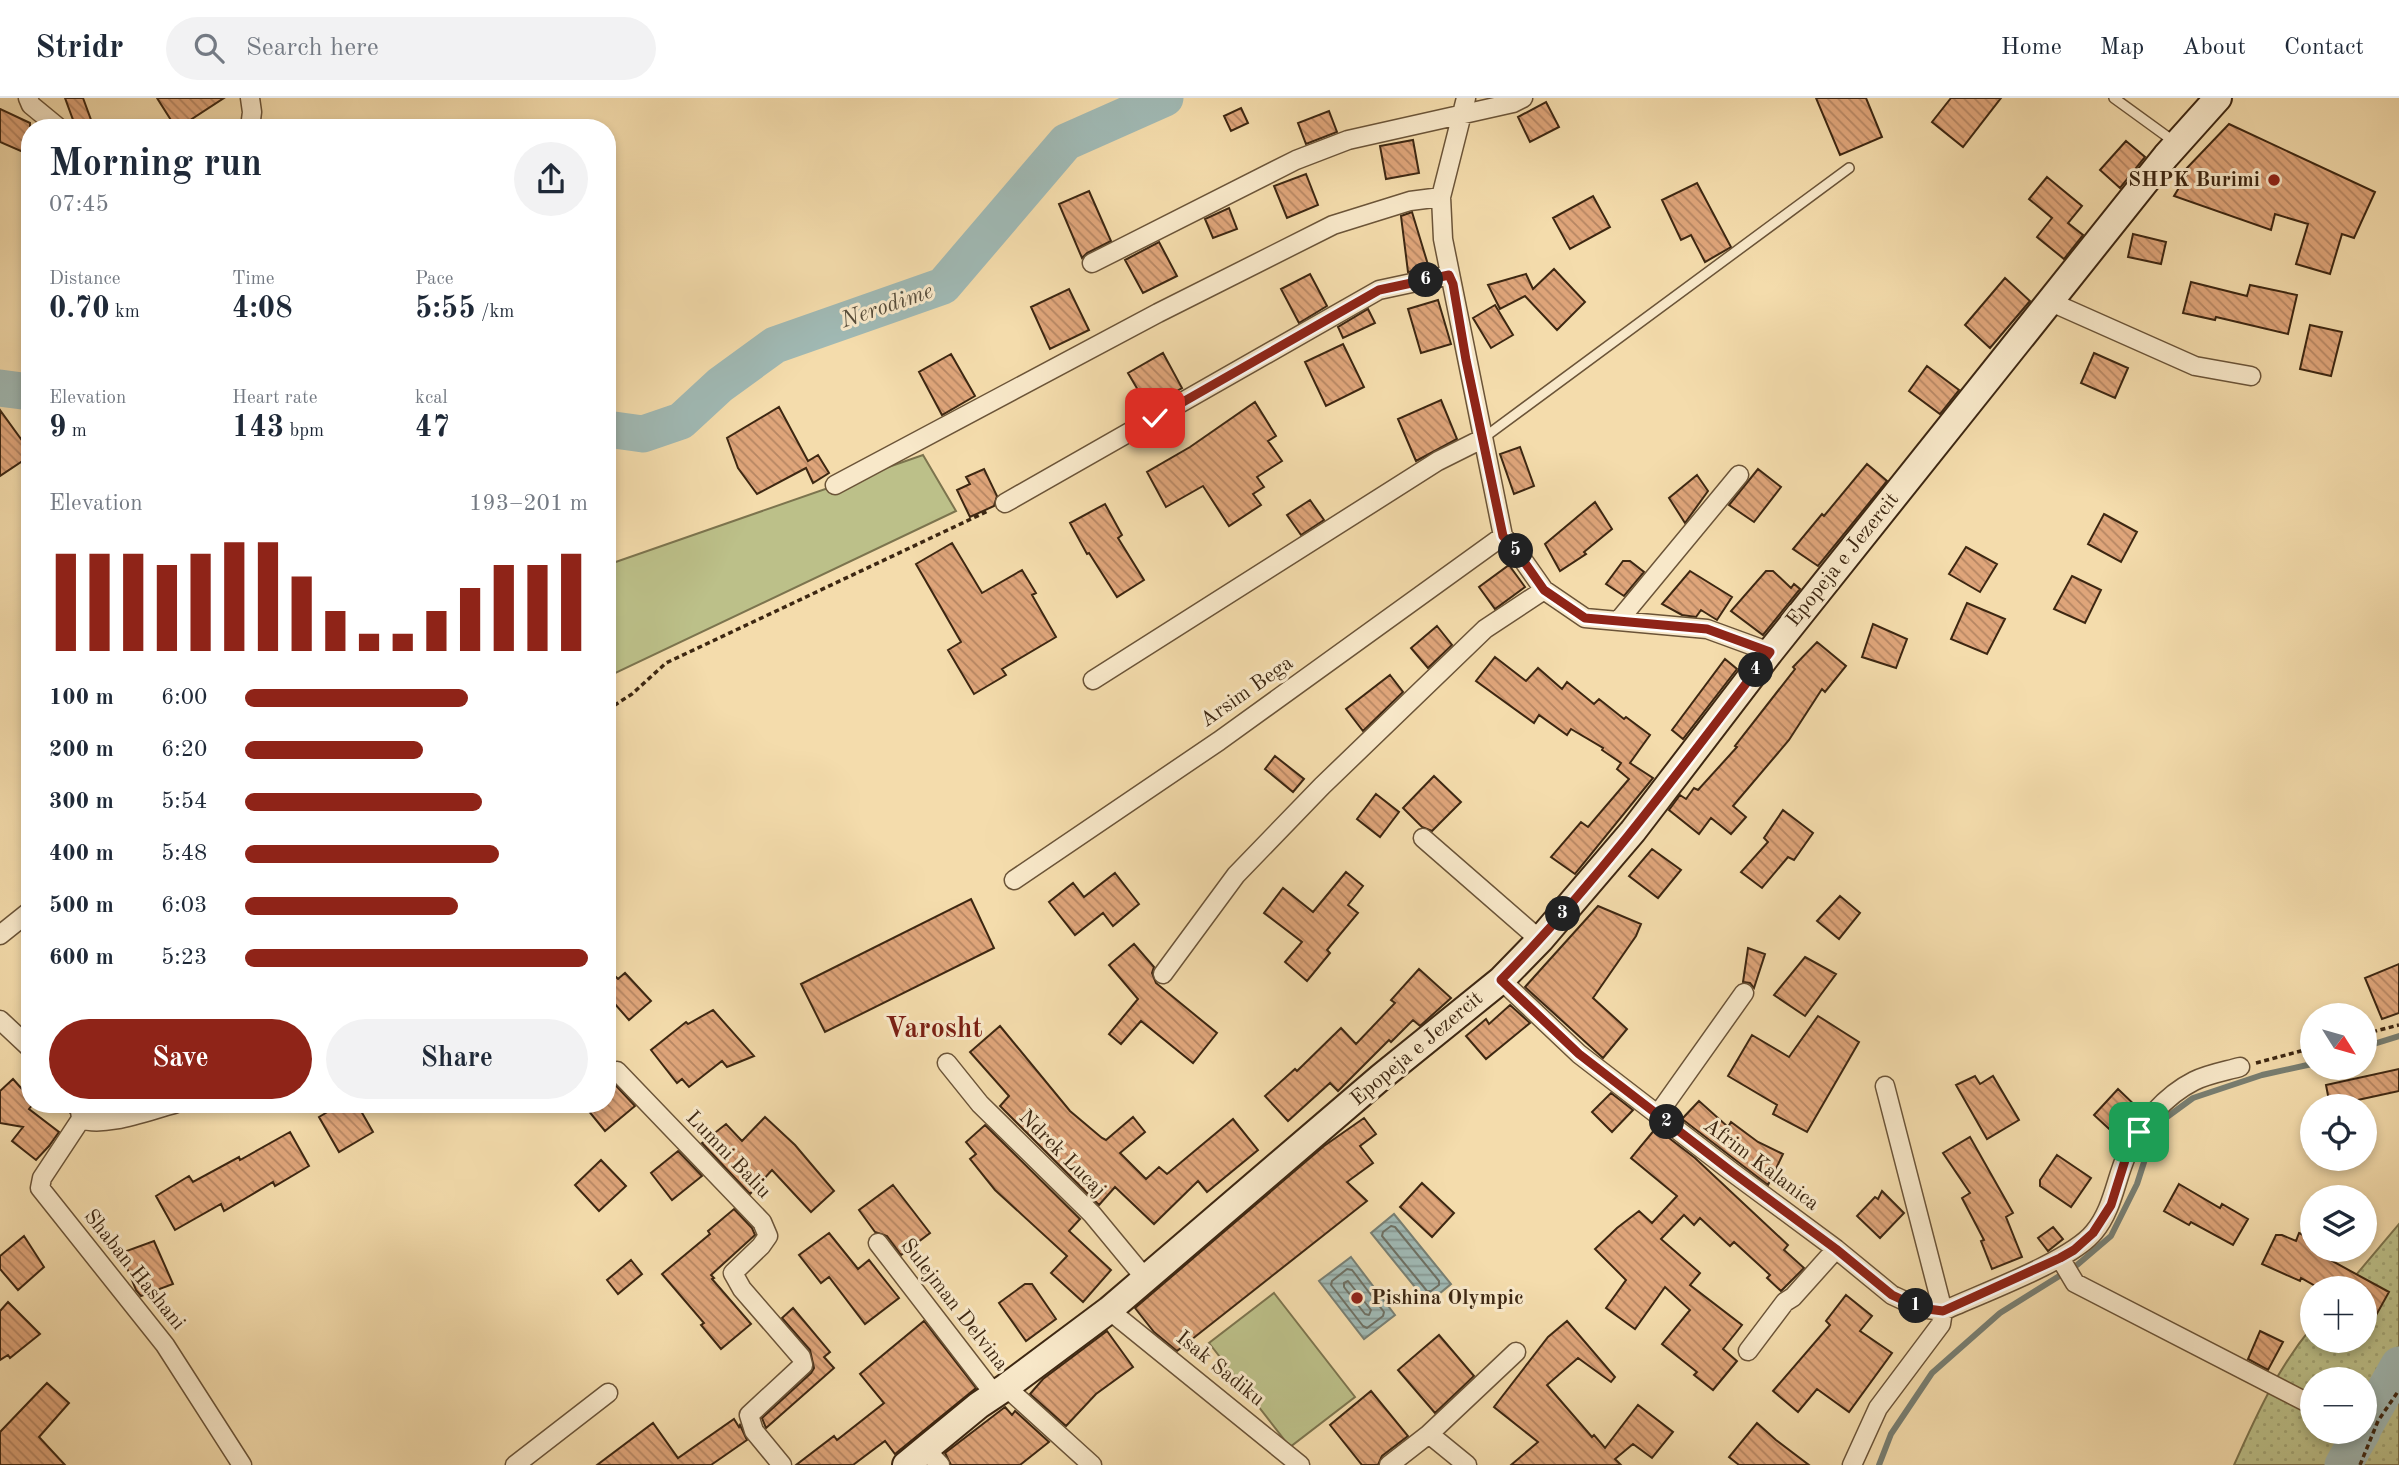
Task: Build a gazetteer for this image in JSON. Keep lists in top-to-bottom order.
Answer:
{
  "streets": {
    "main road": ["Epopeja e Jezercit"],
    "street": [
      "Arsim Bega",
      "Ndrek Lucaj",
      "Lumni Baliu",
      "Afrim Kalanica",
      "Shaban Hashani",
      "Sulejman Delvina",
      "Isak Sadiku"
    ]
  },
  "crossings": [
    ["Epopeja e Jezercit", "Ndrek Lucaj"],
    ["Epopeja e Jezercit", "Afrim Kalanica"],
    ["Epopeja e Jezercit", "Sulejman Delvina"],
    ["Epopeja e Jezercit", "Isak Sadiku"]
  ],
  "districts": ["Varosht"],
  "water": ["Nerodime"],
  "places": ["SHPK Burimi", "Pishina Olympic"],
  "north": "bottom right",
  "page": {
    "header": "Stridr",
    "search": "Search here",
    "nav": [
      "Home",
      "Map",
      "About",
      "Contact"
    ],
    "heading": ["Morning run", "07:45"],
    "stats": [
      ["Distance", "0.70 km"],
      ["Time", "4:08"],
      ["Pace", "5:55 /km"],
      ["Elevation", "9 m"],
      ["Heart rate", "143 bpm"],
      ["kcal", "47"]
    ],
    "pins": [
      "6",
      "5",
      "4",
      "3",
      "2",
      "1"
    ],
    "chart": ["Elevation", "193–201 m"],
    "list": [
      {
        "name": "100 m",
        "note": "6:00"
      },
      {
        "name": "200 m",
        "note": "6:20"
      },
      {
        "name": "300 m",
        "note": "5:54"
      },
      {
        "name": "400 m",
        "note": "5:48"
      },
      {
        "name": "500 m",
        "note": "6:03"
      },
      {
        "name": "600 m",
        "note": "5:23"
      }
    ],
    "map_buttons": ["+", "−"],
    "buttons": ["Save", "Share"]
  }
}
